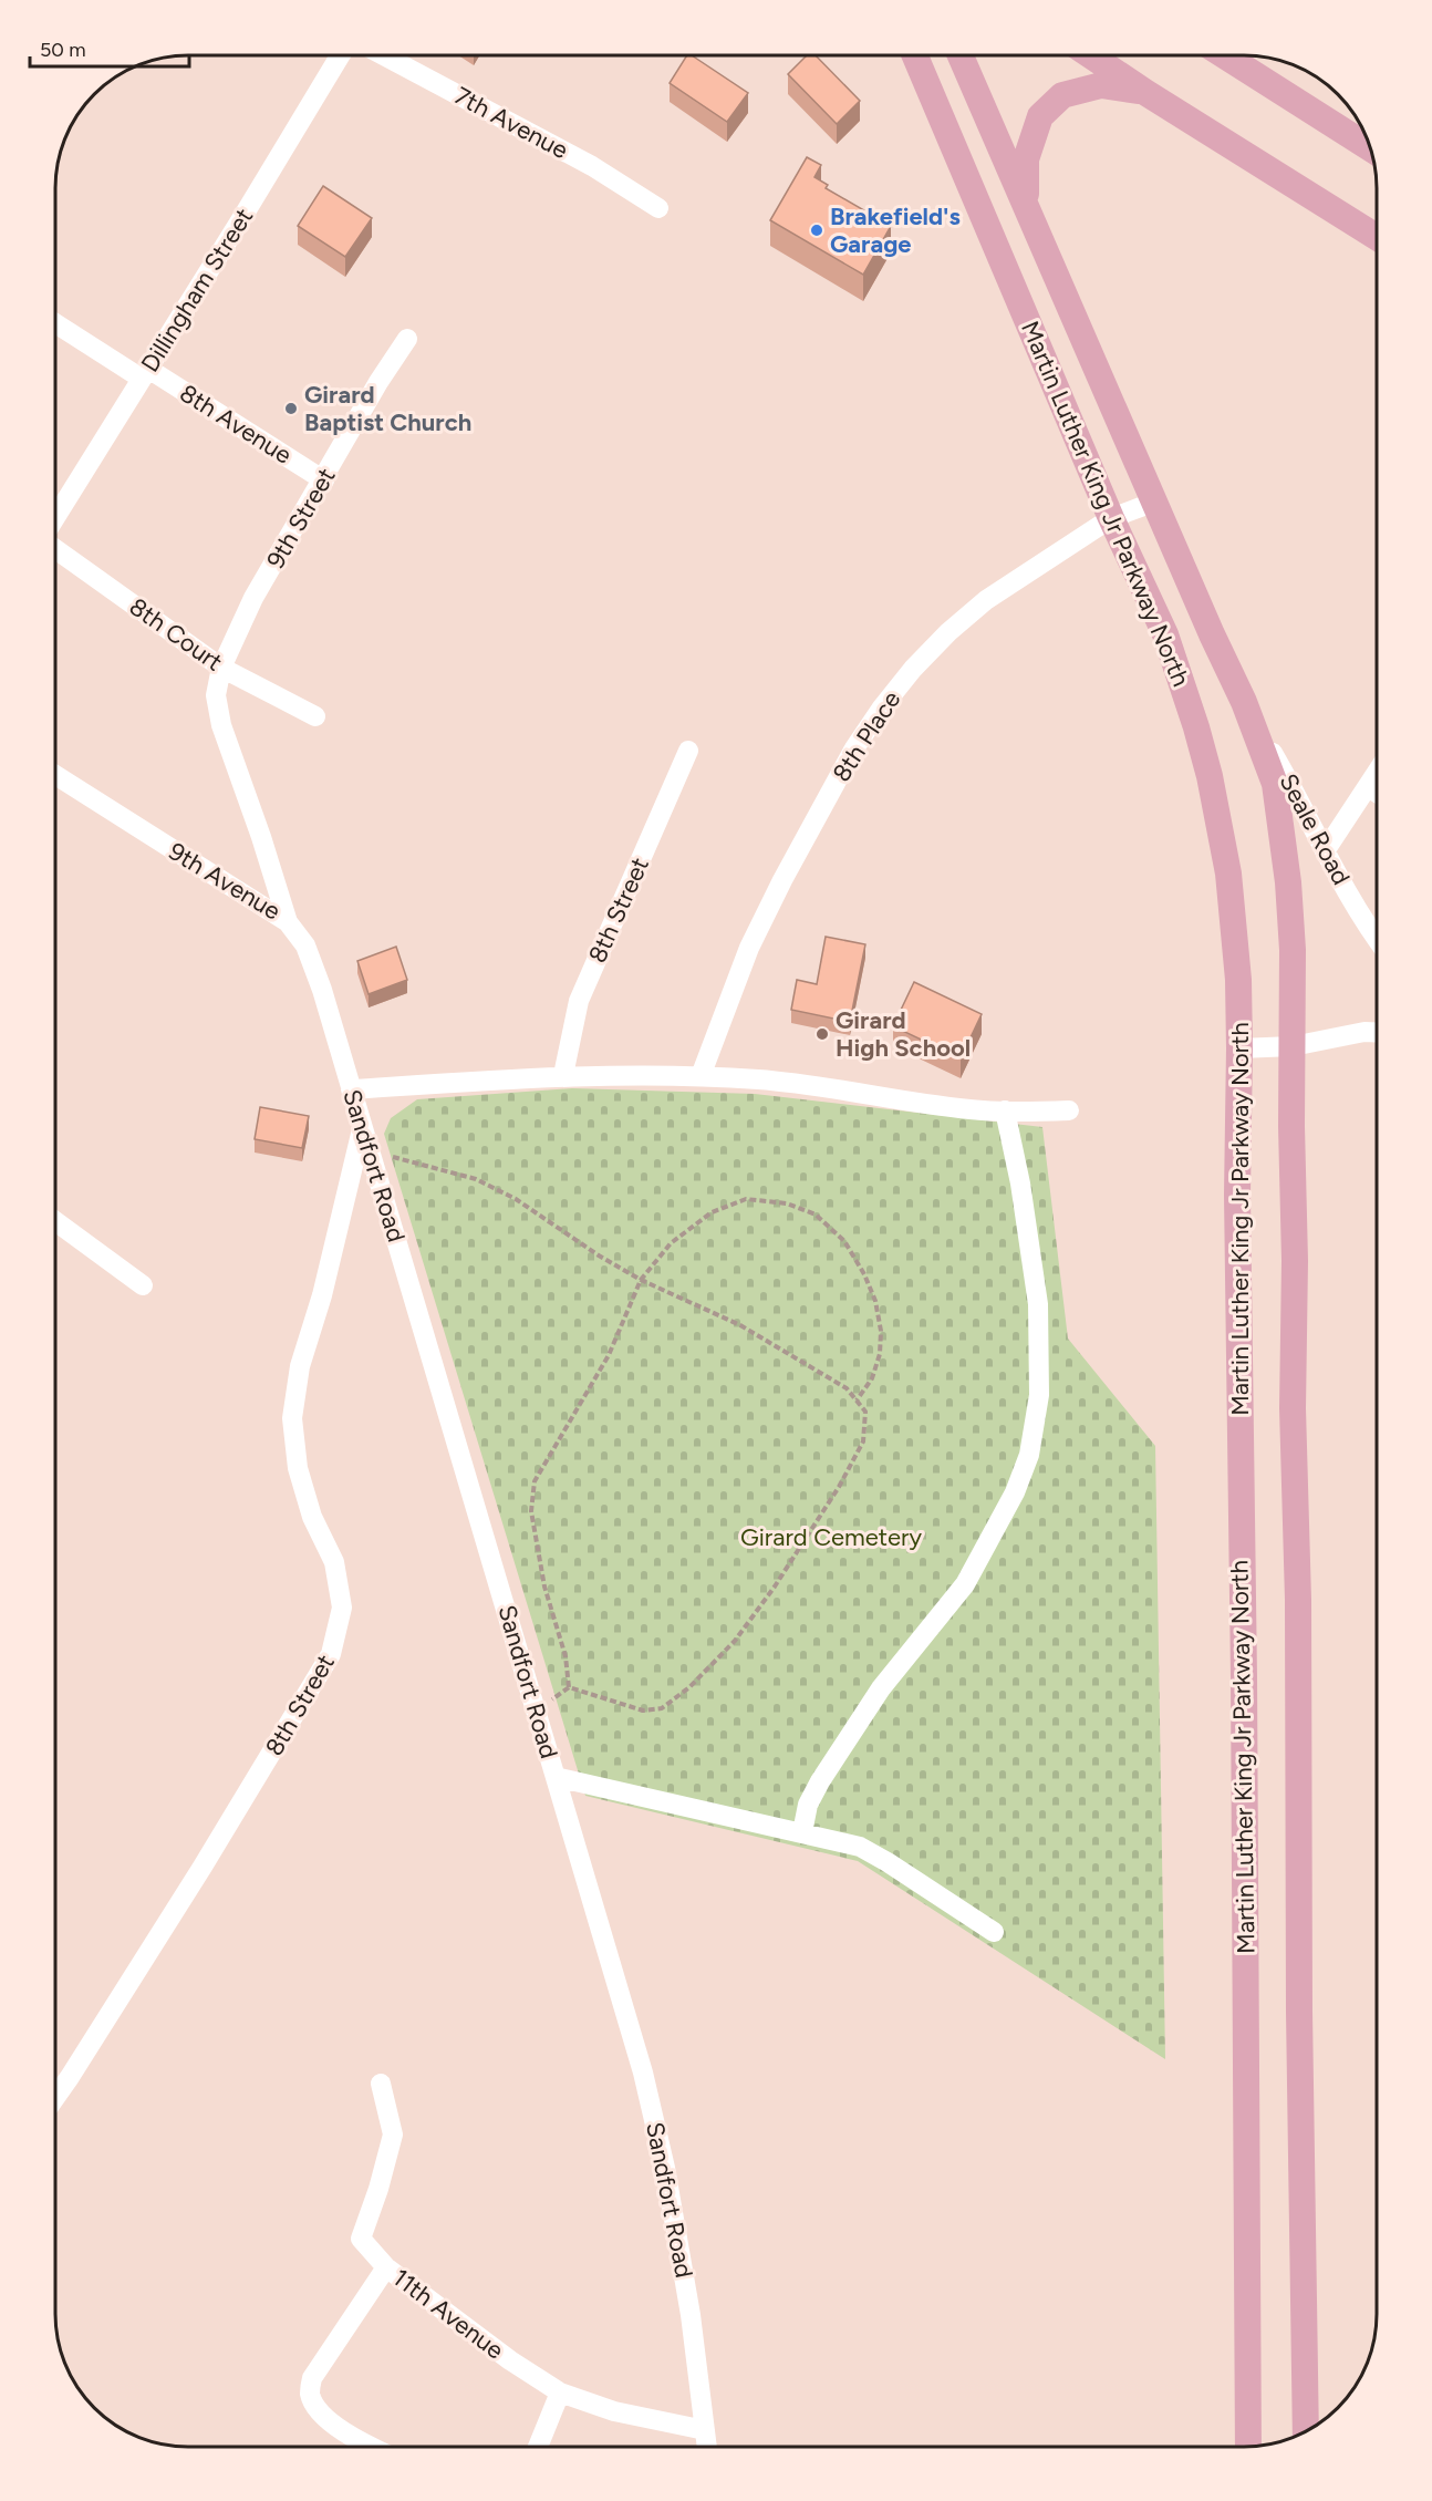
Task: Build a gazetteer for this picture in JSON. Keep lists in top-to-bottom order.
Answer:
{
  "streets": {
    "main road": ["Martin Luther King Jr Parkway North"],
    "street": [
      "7th Avenue",
      "Dillingham Street",
      "8th Avenue",
      "9th Street",
      "8th Court",
      "8th Place",
      "Seale Road",
      "9th Avenue",
      "8th Street",
      "Sandfort Road",
      "11th Avenue"
    ]
  },
  "crossings": [
    ["Dillingham Street", "8th Avenue"],
    ["8th Avenue", "9th Street"],
    ["Martin Luther King Jr Parkway North", "8th Place"],
    ["Martin Luther King Jr Parkway North", "Seale Road"],
    ["9th Street", "8th Court"],
    ["9th Street", "9th Avenue"],
    ["8th Court", "9th Avenue"],
    ["9th Avenue", "Sandfort Road"],
    ["8th Street", "Sandfort Road"],
    ["Sandfort Road", "11th Avenue"]
  ],
  "parks": ["Girard Cemetery"],
  "places": ["Brakefield's Garage", "Girard Baptist Church", "Girard High School"],
  "scale_bar": "50 m"
}
